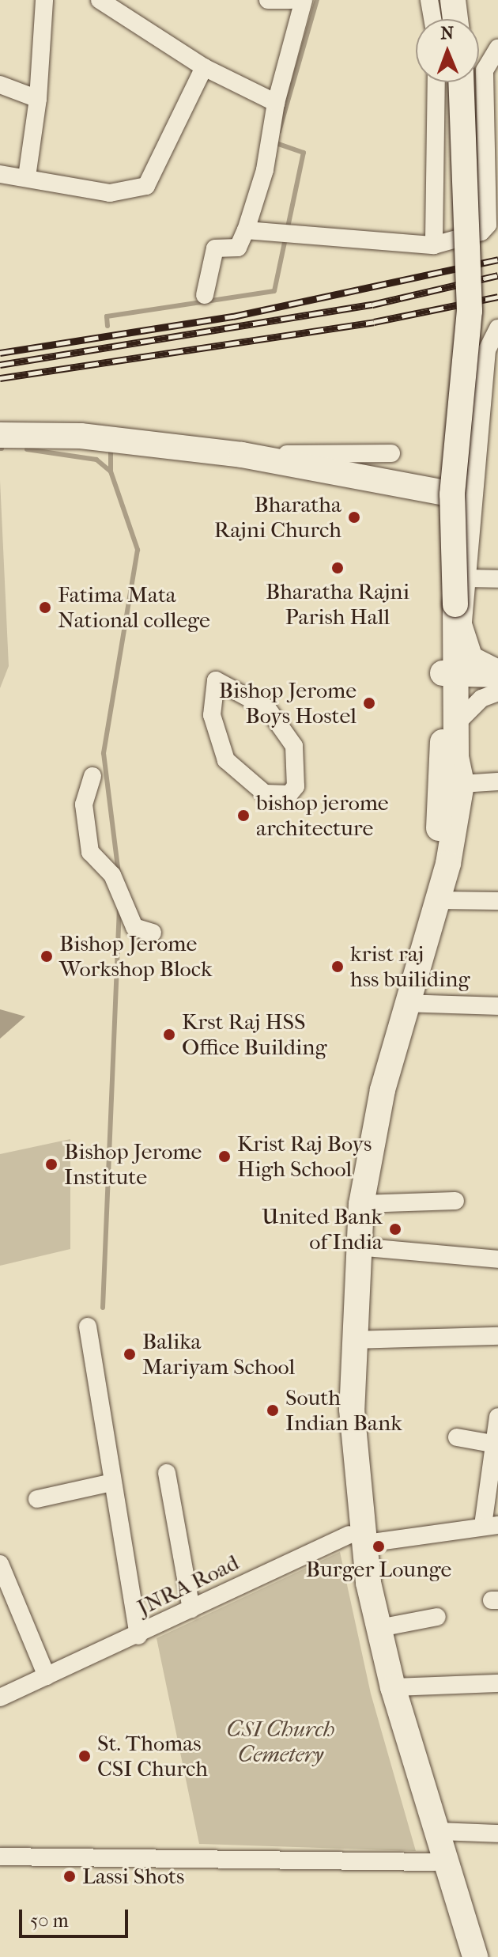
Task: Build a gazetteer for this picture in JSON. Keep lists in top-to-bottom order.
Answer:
{
  "streets": {
    "street": ["JNRA Road"]
  },
  "parks": ["CSI Church Cemetery"],
  "places": [
    "Bharatha Rajni Church",
    "Bharatha Rajni Parish Hall",
    "Fatima Mata National college",
    "Bishop Jerome Boys Hostel",
    "bishop jerome architecture",
    "Bishop Jerome Workshop Block",
    "krist raj hss builiding",
    "Krst Raj HSS Office Building",
    "Krist Raj Boys High School",
    "Bishop Jerome Institute",
    "United Bank of India",
    "Balika Mariyam School",
    "South Indian Bank",
    "Burger Lounge",
    "St. Thomas CSI Church",
    "Lassi Shots"
  ],
  "scale_bar": "50 m",
  "north": "top"
}
